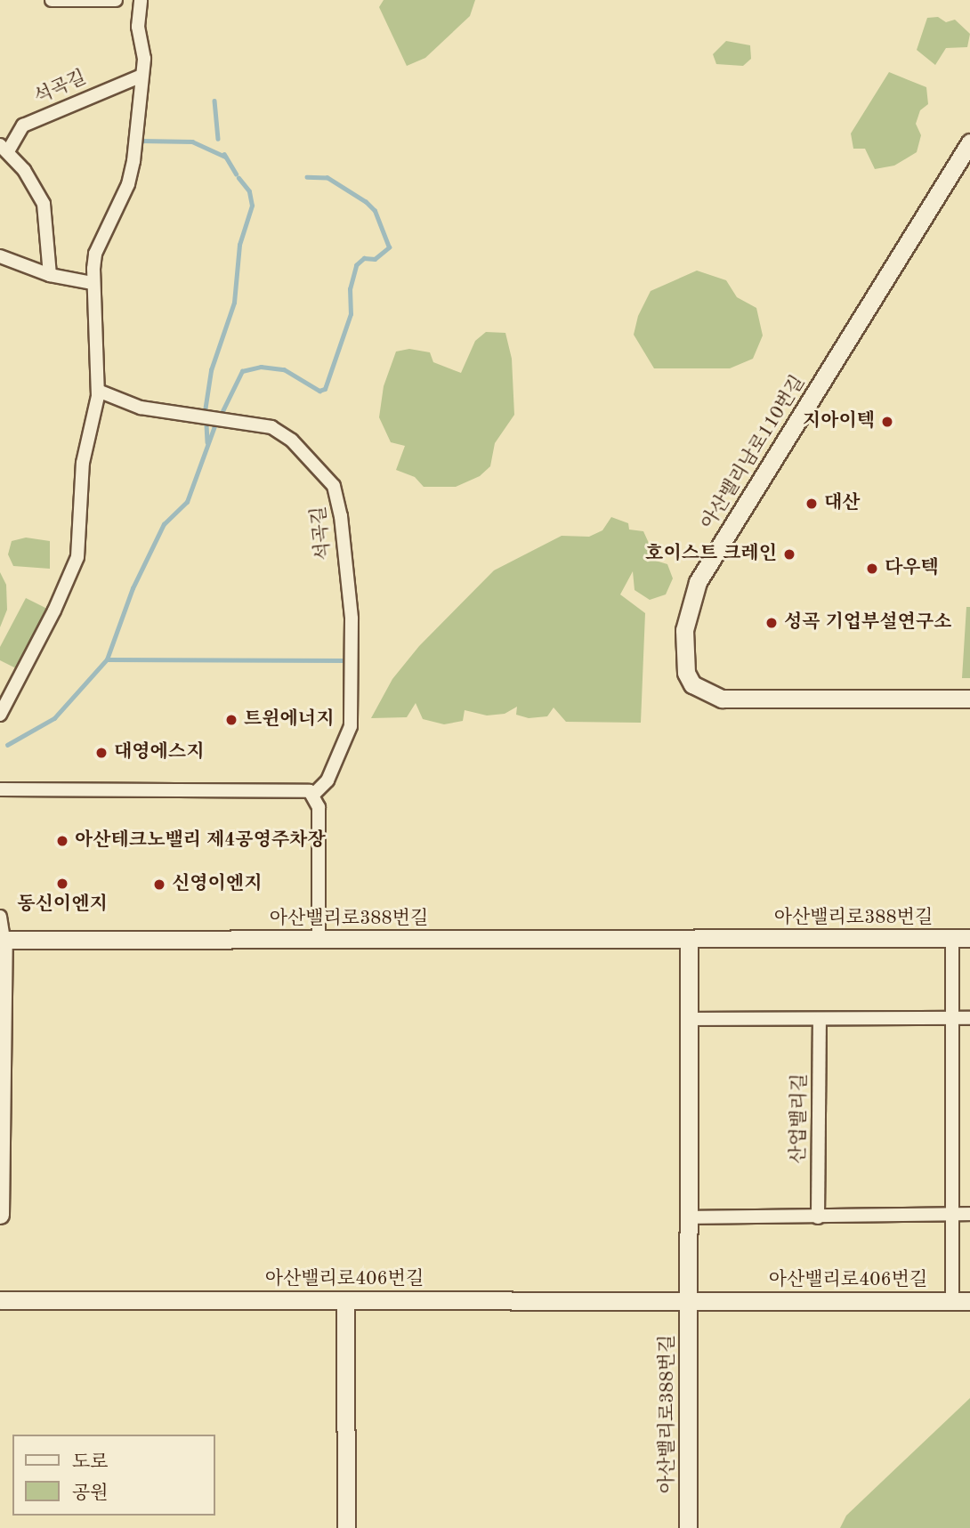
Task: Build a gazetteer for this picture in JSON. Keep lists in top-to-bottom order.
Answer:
{
  "streets": {
    "street": [
      "석곡길",
      "아산밸리남로110번길",
      "아산밸리로388번길",
      "산업밸리길",
      "아산밸리로406번길"
    ]
  },
  "crossings": [
    ["아산밸리로388번길", "아산밸리로406번길"]
  ],
  "places": [
    "지아이텍",
    "대산",
    "호이스트 크레인",
    "다우텍",
    "성곡 기업부설연구소",
    "트윈에너지",
    "대영에스지",
    "아산테크노밸리 제4공영주차장",
    "동신이엔지",
    "신영이엔지"
  ],
  "legend": ["도로", "공원"]
}
